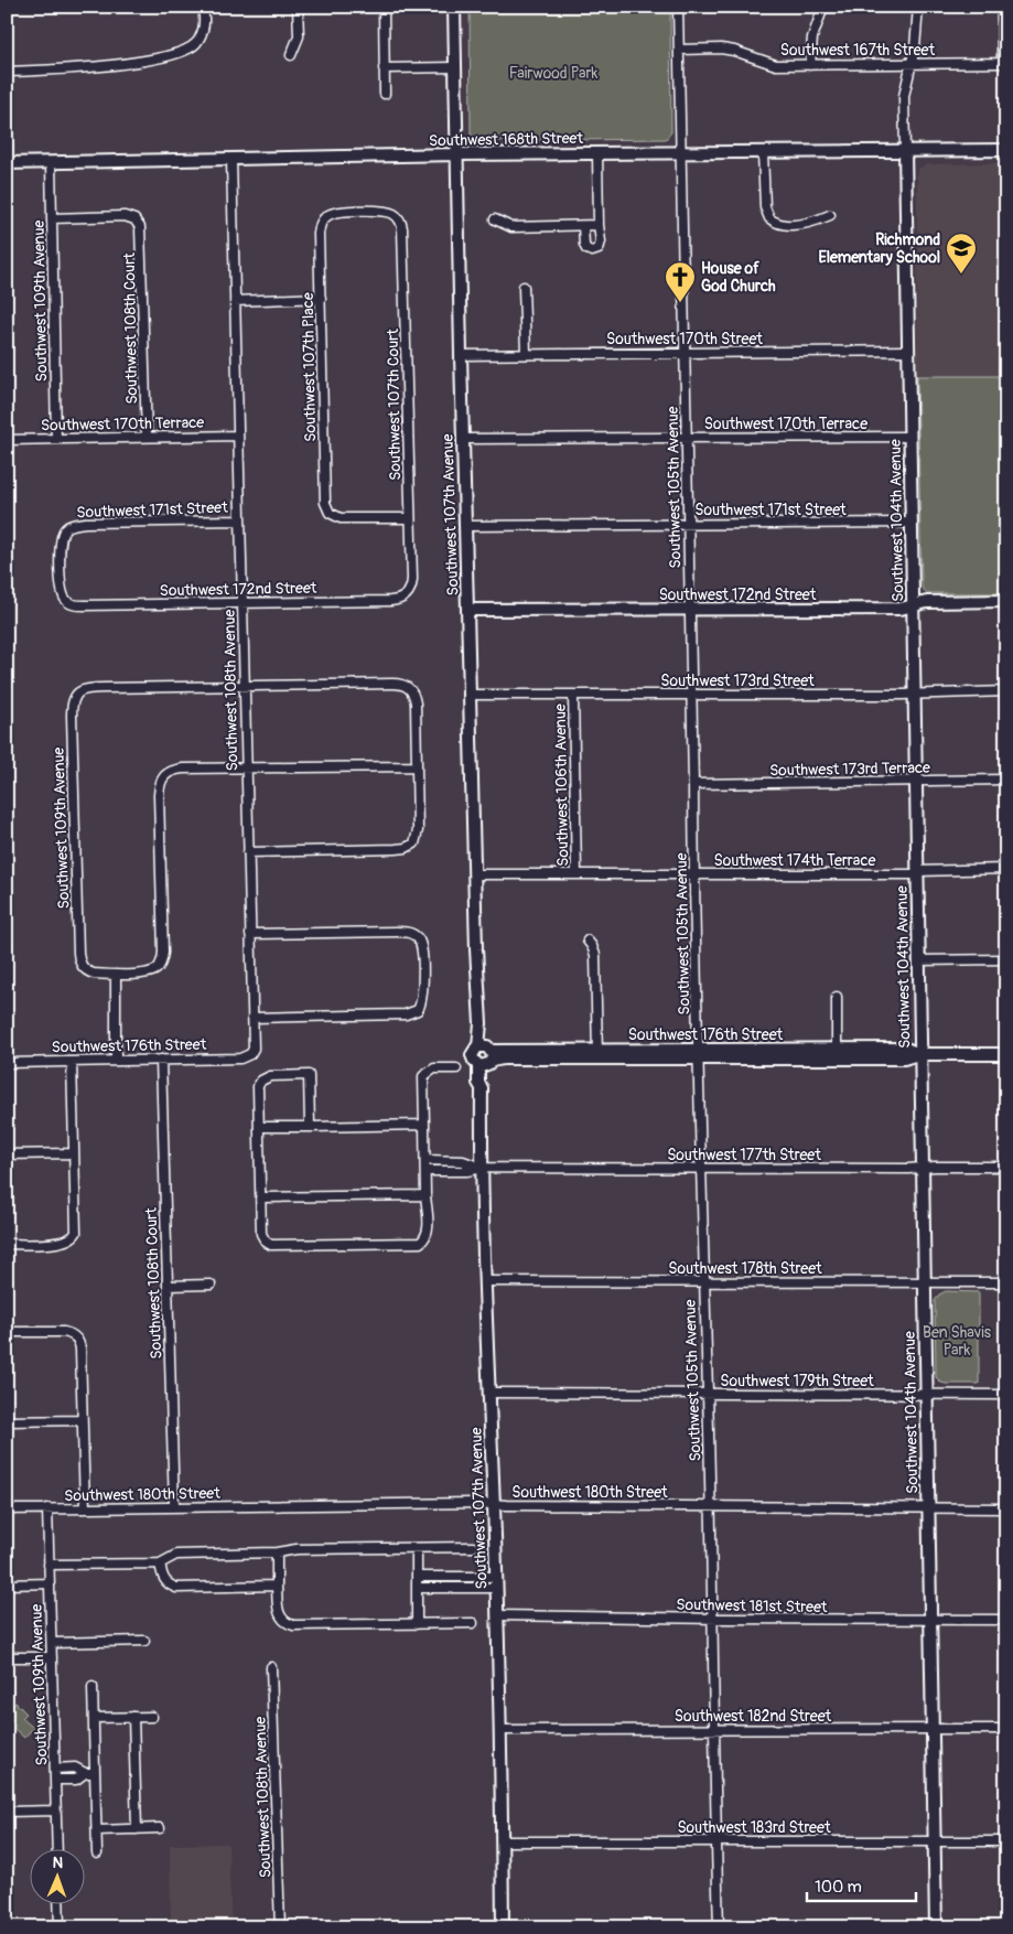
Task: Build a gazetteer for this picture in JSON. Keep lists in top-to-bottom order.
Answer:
{
  "streets": {
    "street": [
      "Southwest 167th Street",
      "Southwest 168th Street",
      "Southwest 109th Avenue",
      "Southwest 108th Court",
      "Southwest 170th Street",
      "Southwest 107th Place",
      "Southwest 107th Court",
      "Southwest 170th Terrace",
      "Southwest 105th Avenue",
      "Southwest 171st Street",
      "Southwest 107th Avenue",
      "Southwest 104th Avenue",
      "Southwest 172nd Street",
      "Southwest 173rd Street",
      "Southwest 108th Avenue",
      "Southwest 173rd Terrace",
      "Southwest 106th Avenue",
      "Southwest 174th Terrace",
      "Southwest 176th Street",
      "Southwest 177th Street",
      "Southwest 178th Street",
      "Southwest 179th Street",
      "Southwest 180th Street",
      "Southwest 181st Street",
      "Southwest 182nd Street",
      "Southwest 183rd Street"
    ]
  },
  "crossings": [
    ["Southwest 167th Street", "Southwest 105th Avenue"],
    ["Southwest 167th Street", "Southwest 104th Avenue"],
    ["Southwest 168th Street", "Southwest 109th Avenue"],
    ["Southwest 168th Street", "Southwest 105th Avenue"],
    ["Southwest 168th Street", "Southwest 107th Avenue"],
    ["Southwest 168th Street", "Southwest 104th Avenue"],
    ["Southwest 168th Street", "Southwest 108th Avenue"],
    ["Southwest 109th Avenue", "Southwest 108th Court"],
    ["Southwest 109th Avenue", "Southwest 170th Terrace"],
    ["Southwest 109th Avenue", "Southwest 108th Avenue"],
    ["Southwest 109th Avenue", "Southwest 180th Street"],
    ["Southwest 108th Court", "Southwest 170th Terrace"],
    ["Southwest 108th Court", "Southwest 176th Street"],
    ["Southwest 108th Court", "Southwest 180th Street"],
    ["Southwest 170th Street", "Southwest 105th Avenue"],
    ["Southwest 170th Street", "Southwest 107th Avenue"],
    ["Southwest 170th Street", "Southwest 104th Avenue"],
    ["Southwest 107th Place", "Southwest 107th Court"],
    ["Southwest 107th Court", "Southwest 172nd Street"],
    ["Southwest 170th Terrace", "Southwest 105th Avenue"],
    ["Southwest 170th Terrace", "Southwest 107th Avenue"],
    ["Southwest 170th Terrace", "Southwest 104th Avenue"],
    ["Southwest 170th Terrace", "Southwest 108th Avenue"],
    ["Southwest 105th Avenue", "Southwest 171st Street"],
    ["Southwest 105th Avenue", "Southwest 172nd Street"],
    ["Southwest 105th Avenue", "Southwest 173rd Street"],
    ["Southwest 105th Avenue", "Southwest 173rd Terrace"],
    ["Southwest 105th Avenue", "Southwest 174th Terrace"],
    ["Southwest 105th Avenue", "Southwest 176th Street"],
    ["Southwest 105th Avenue", "Southwest 177th Street"],
    ["Southwest 105th Avenue", "Southwest 178th Street"],
    ["Southwest 105th Avenue", "Southwest 179th Street"],
    ["Southwest 105th Avenue", "Southwest 180th Street"],
    ["Southwest 105th Avenue", "Southwest 181st Street"],
    ["Southwest 105th Avenue", "Southwest 182nd Street"],
    ["Southwest 105th Avenue", "Southwest 183rd Street"],
    ["Southwest 171st Street", "Southwest 107th Avenue"],
    ["Southwest 171st Street", "Southwest 104th Avenue"],
    ["Southwest 171st Street", "Southwest 172nd Street"],
    ["Southwest 171st Street", "Southwest 108th Avenue"],
    ["Southwest 107th Avenue", "Southwest 172nd Street"],
    ["Southwest 107th Avenue", "Southwest 173rd Street"],
    ["Southwest 107th Avenue", "Southwest 174th Terrace"],
    ["Southwest 107th Avenue", "Southwest 176th Street"],
    ["Southwest 107th Avenue", "Southwest 177th Street"],
    ["Southwest 107th Avenue", "Southwest 178th Street"],
    ["Southwest 107th Avenue", "Southwest 179th Street"],
    ["Southwest 107th Avenue", "Southwest 180th Street"],
    ["Southwest 107th Avenue", "Southwest 181st Street"],
    ["Southwest 107th Avenue", "Southwest 182nd Street"],
    ["Southwest 107th Avenue", "Southwest 183rd Street"],
    ["Southwest 104th Avenue", "Southwest 172nd Street"],
    ["Southwest 104th Avenue", "Southwest 173rd Street"],
    ["Southwest 104th Avenue", "Southwest 173rd Terrace"],
    ["Southwest 104th Avenue", "Southwest 174th Terrace"],
    ["Southwest 104th Avenue", "Southwest 176th Street"],
    ["Southwest 104th Avenue", "Southwest 177th Street"],
    ["Southwest 104th Avenue", "Southwest 178th Street"],
    ["Southwest 104th Avenue", "Southwest 179th Street"],
    ["Southwest 104th Avenue", "Southwest 180th Street"],
    ["Southwest 104th Avenue", "Southwest 181st Street"],
    ["Southwest 104th Avenue", "Southwest 182nd Street"],
    ["Southwest 104th Avenue", "Southwest 183rd Street"],
    ["Southwest 172nd Street", "Southwest 108th Avenue"],
    ["Southwest 173rd Street", "Southwest 106th Avenue"],
    ["Southwest 108th Avenue", "Southwest 176th Street"],
    ["Southwest 106th Avenue", "Southwest 174th Terrace"]
  ],
  "parks": ["Fairwood Park", "Ben Shavis Park"],
  "places": {
    "school or university": ["Richmond Elementary School"],
    "church": ["House of God Church"]
  },
  "scale_bar": "100 m",
  "north": "top"
}
